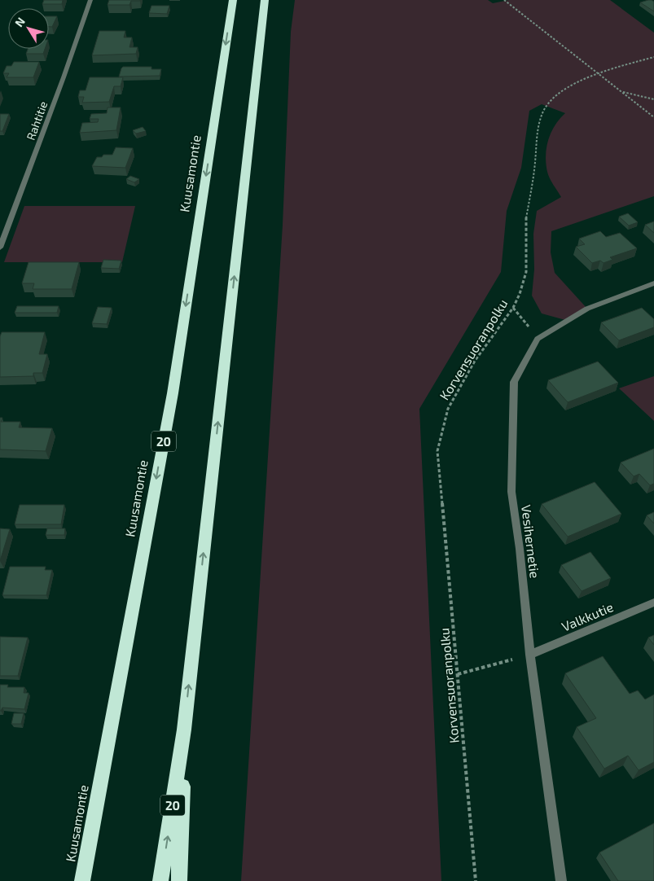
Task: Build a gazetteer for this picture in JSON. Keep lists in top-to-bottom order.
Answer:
{
  "streets": {
    "highway": ["Kuusamontie", "20"],
    "street": ["Rahtitie", "Vesihernetie", "Valkkutie"],
    "path": ["Korvensuoranpolku"]
  },
  "crossings": [
    ["Vesihernetie", "Valkkutie"]
  ],
  "north": "top left"
}
